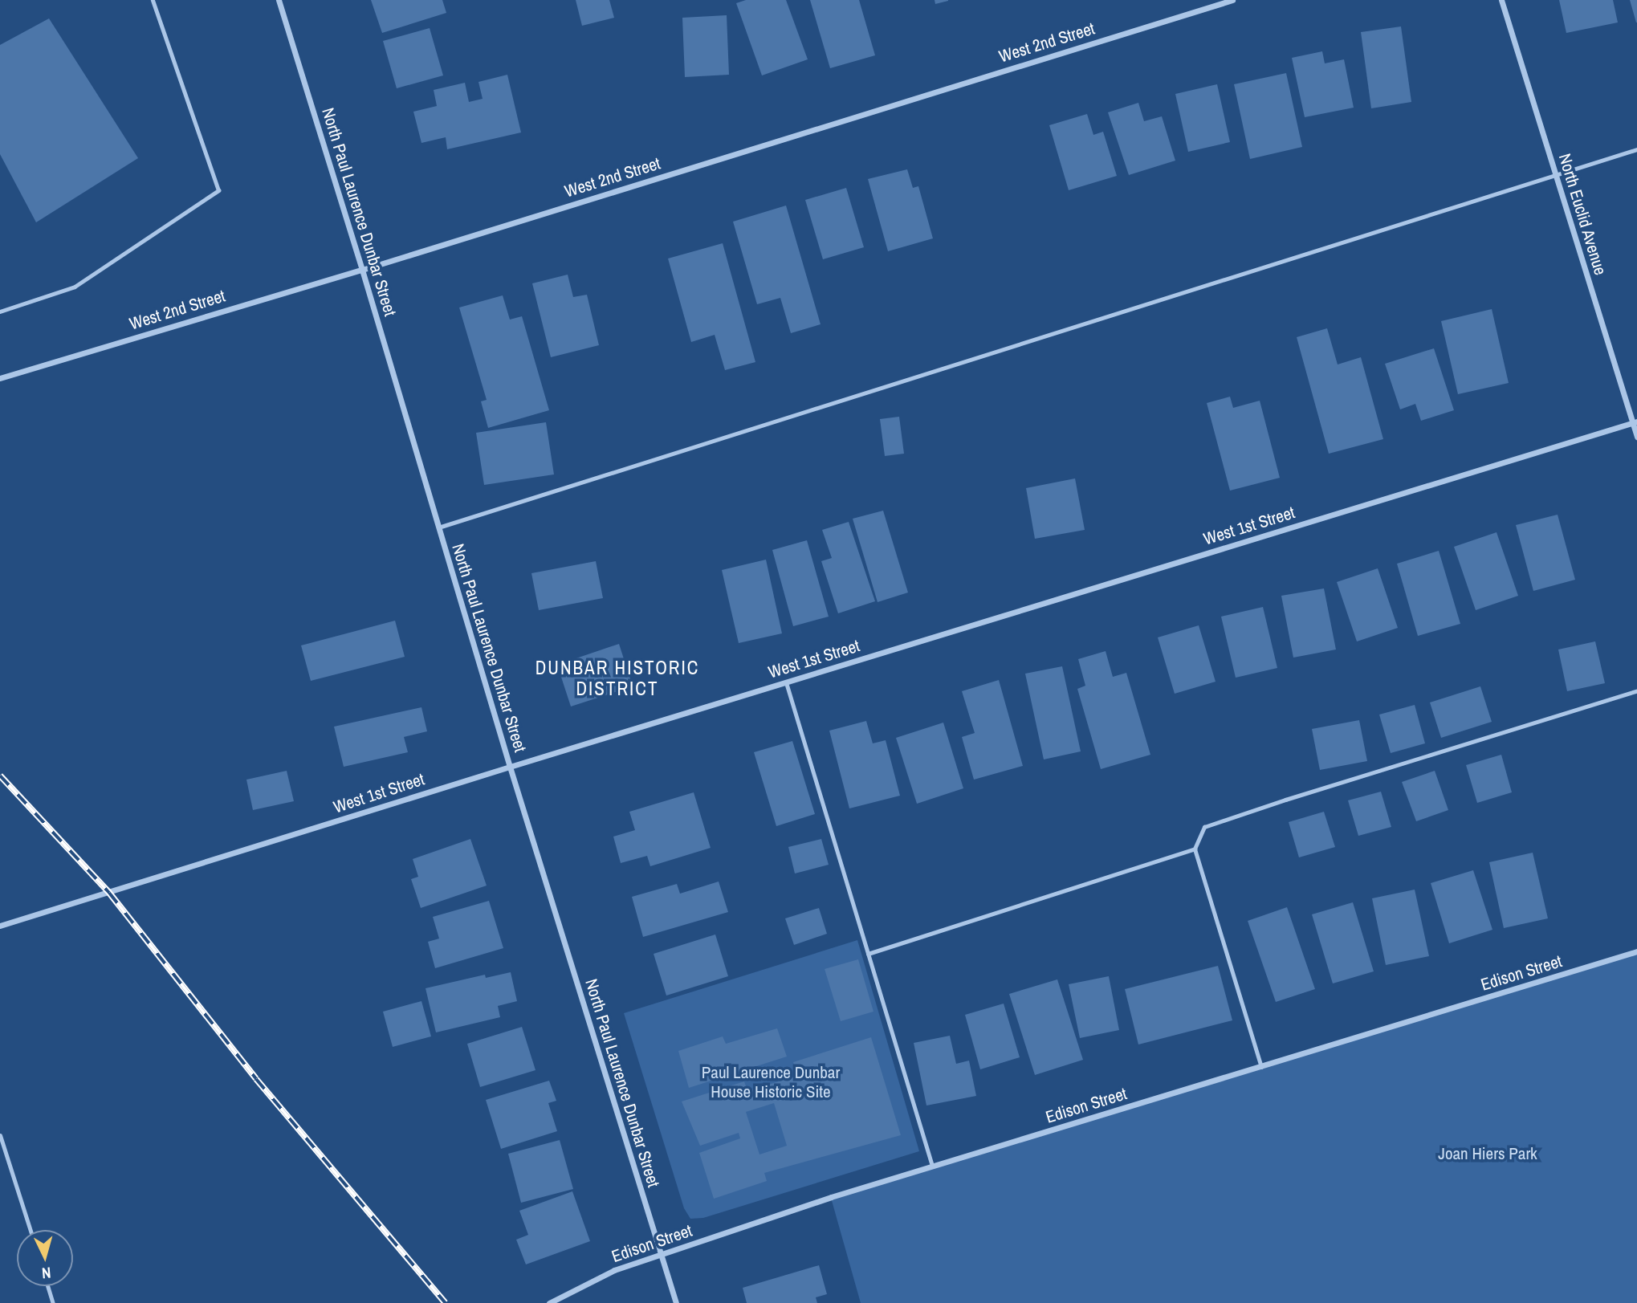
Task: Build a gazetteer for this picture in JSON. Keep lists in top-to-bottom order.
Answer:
{
  "streets": {
    "street": [
      "West 2nd Street",
      "North Paul Laurence Dunbar Street",
      "North Euclid Avenue",
      "West 1st Street",
      "Edison Street"
    ]
  },
  "crossings": [
    ["West 2nd Street", "North Paul Laurence Dunbar Street"],
    ["North Paul Laurence Dunbar Street", "West 1st Street"],
    ["North Paul Laurence Dunbar Street", "Edison Street"],
    ["North Euclid Avenue", "West 1st Street"]
  ],
  "districts": ["DUNBAR HISTORIC DISTRICT"],
  "parks": ["Paul Laurence Dunbar House Historic Site", "Joan Hiers Park"],
  "north": "bottom"
}
